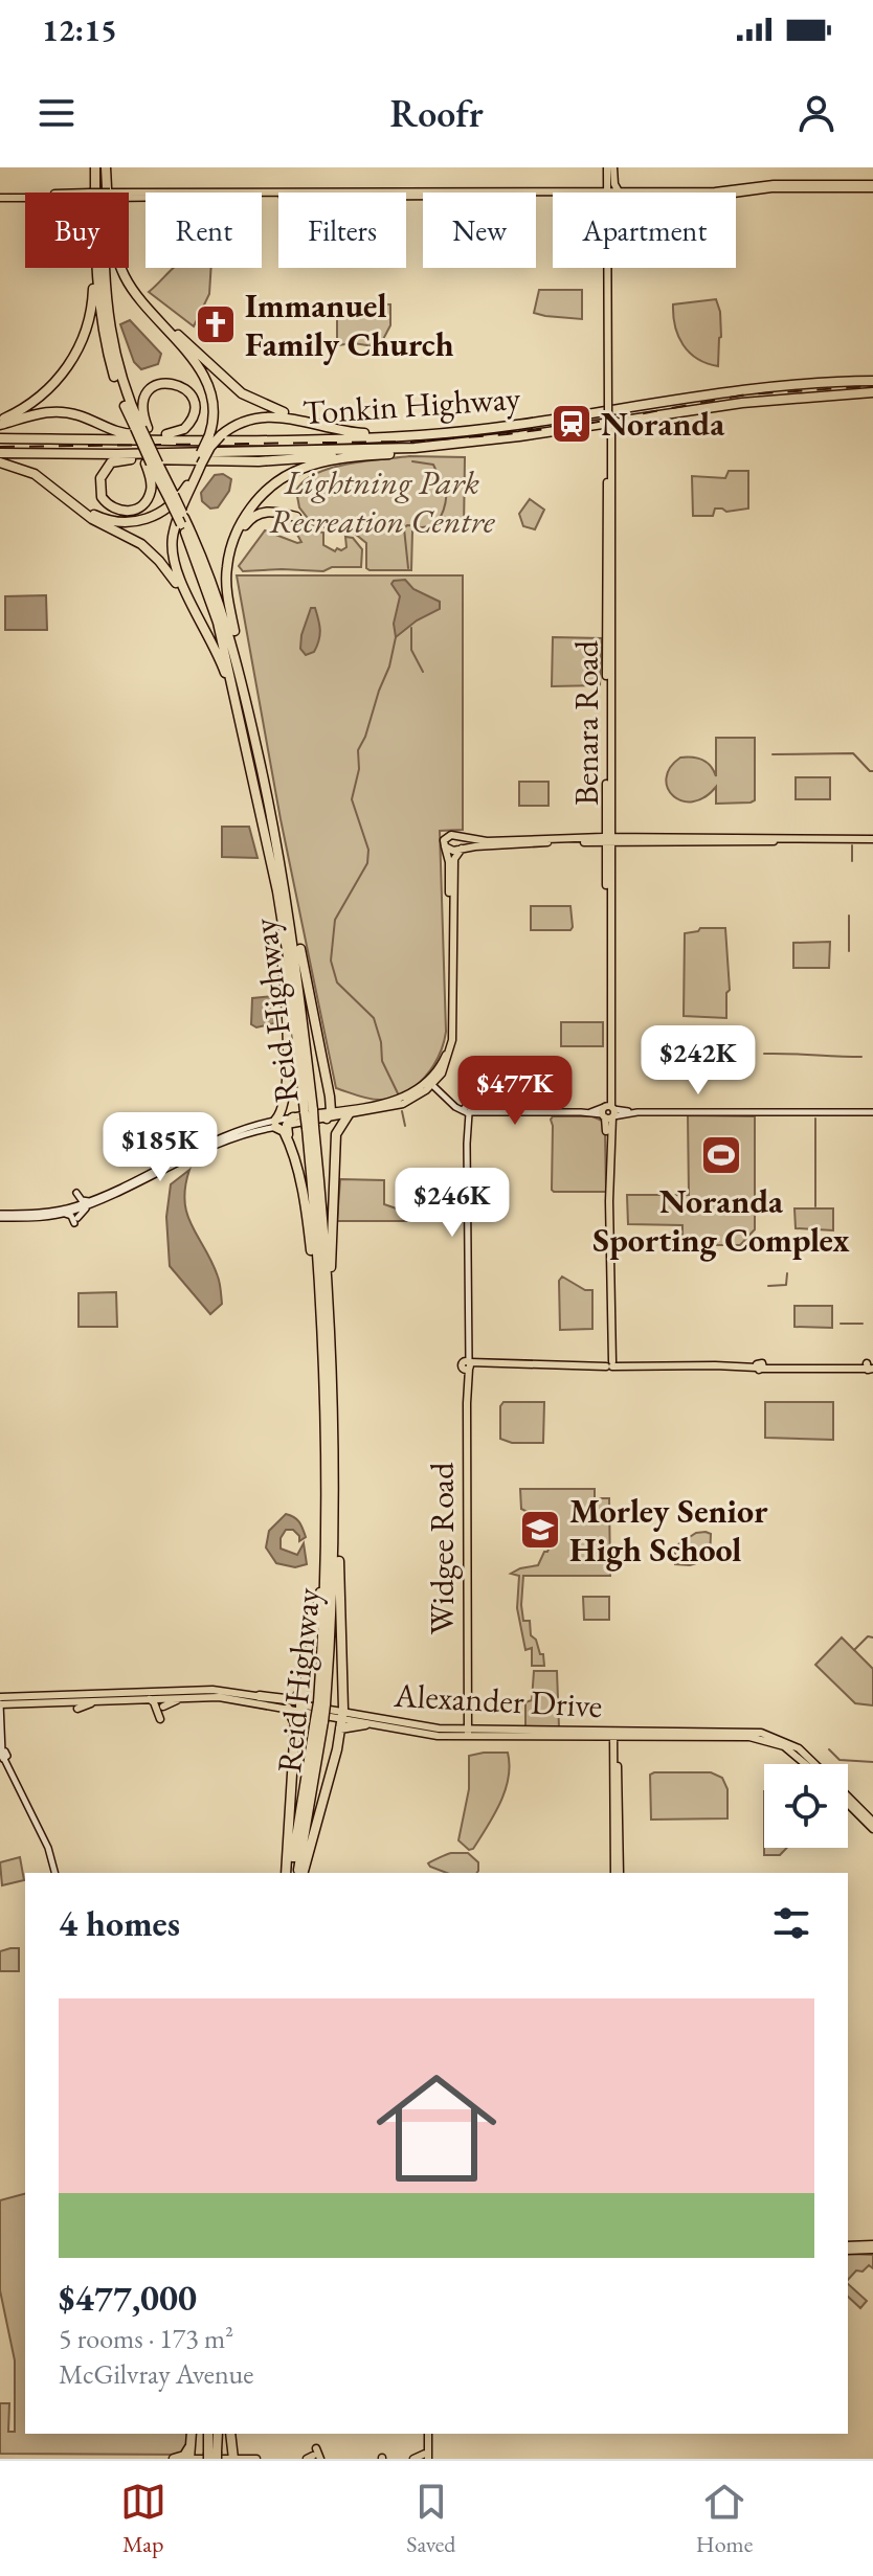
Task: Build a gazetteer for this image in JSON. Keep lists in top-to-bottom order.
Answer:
{
  "streets": {
    "highway": ["Tonkin Highway", "Reid Highway"],
    "main road": ["Benara Road", "Widgee Road", "Alexander Drive"]
  },
  "crossings": [
    ["Widgee Road", "Alexander Drive"]
  ],
  "parks": ["Lightning Park Recreation Centre"],
  "places": {
    "church": ["Immanuel Family Church"],
    "station": ["Noranda"],
    "sports": ["Noranda Sporting Complex"],
    "school or university": ["Morley Senior High School"]
  },
  "page": {
    "status": "12:15",
    "header": "Roofr",
    "chip": [
      "Buy",
      "Rent",
      "Filters",
      "New",
      "Apartment"
    ],
    "price": [
      "$242K",
      "$477K",
      "$185K",
      "$246K"
    ],
    "heading": "4 homes",
    "list": [
      {
        "name": "$477,000",
        "note": "5 rooms · 173 m² · McGilvray Avenue"
      }
    ],
    "tabs": ["Map", "Saved", "Home"]
  }
}
